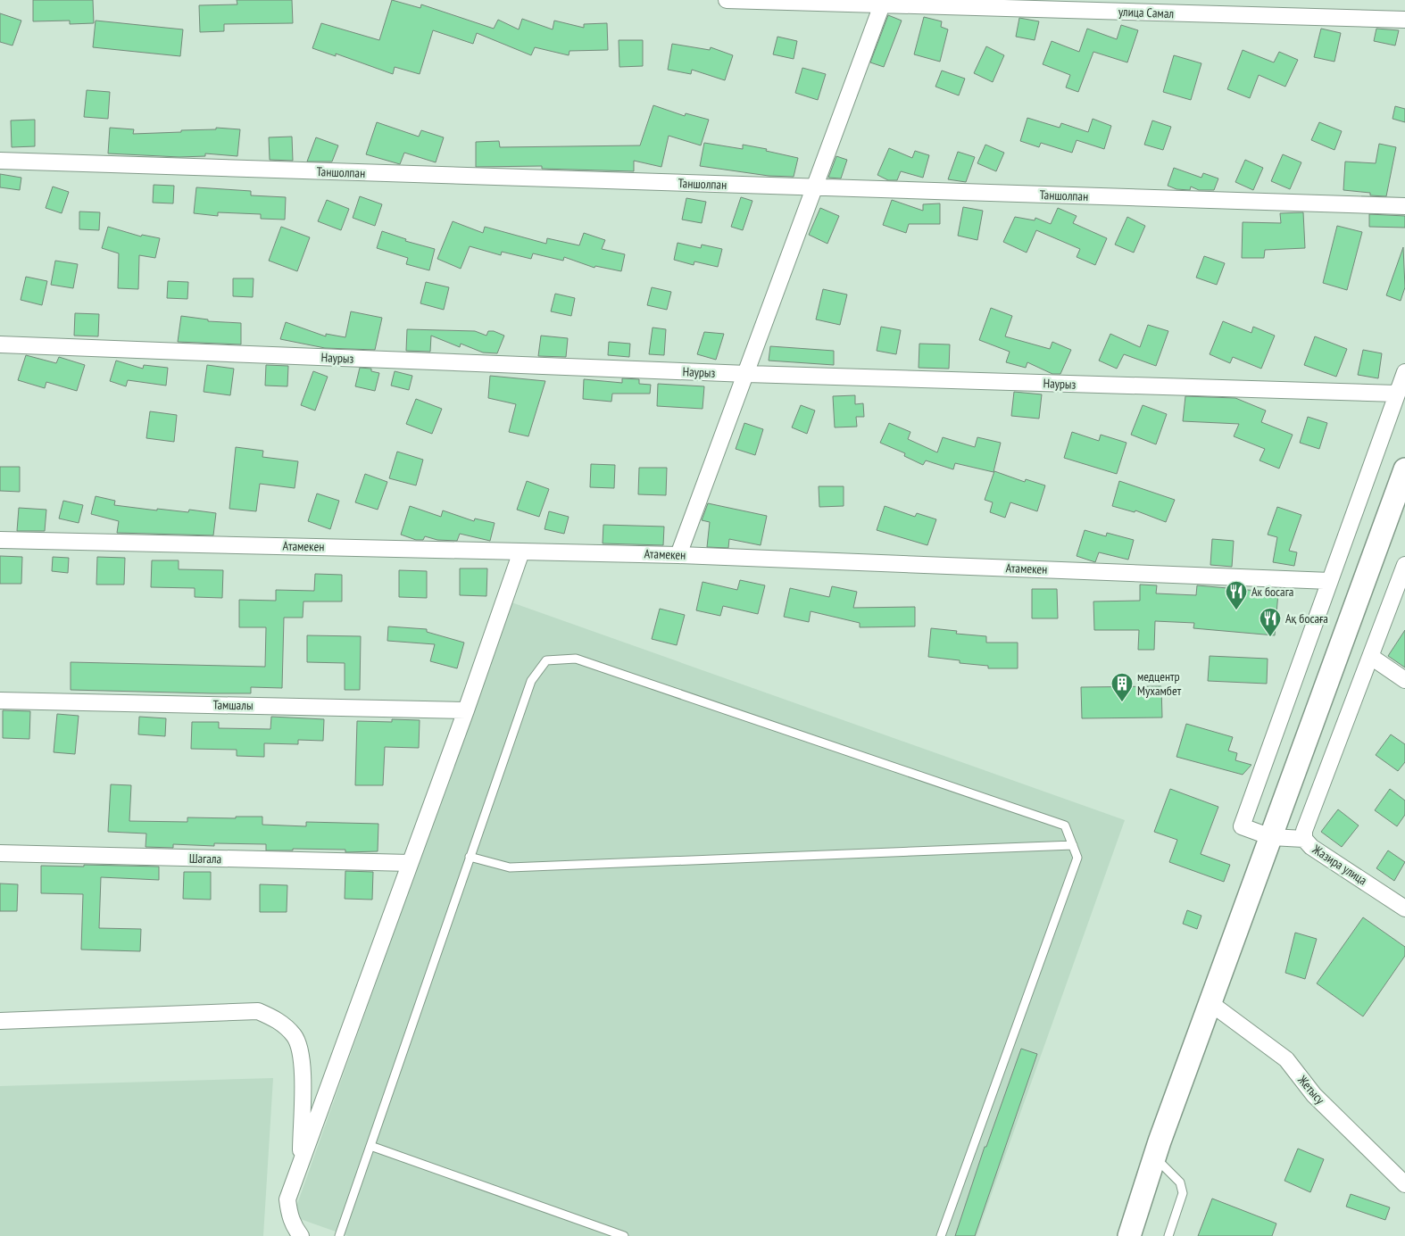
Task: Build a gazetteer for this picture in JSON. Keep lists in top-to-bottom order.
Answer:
{
  "streets": {
    "street": [
      "улица Самал",
      "Таншолпан",
      "Наурыз",
      "Атамекен",
      "Тамшалы",
      "Шагала",
      "Жазира улица",
      "Жетысу"
    ]
  },
  "crossings": [
    ["Атамекен", "Жазира улица"]
  ],
  "places": {
    "restaurant": ["Ак босага", "Ақ босаға"],
    "building": ["медцентр Мухамбет"]
  }
}
